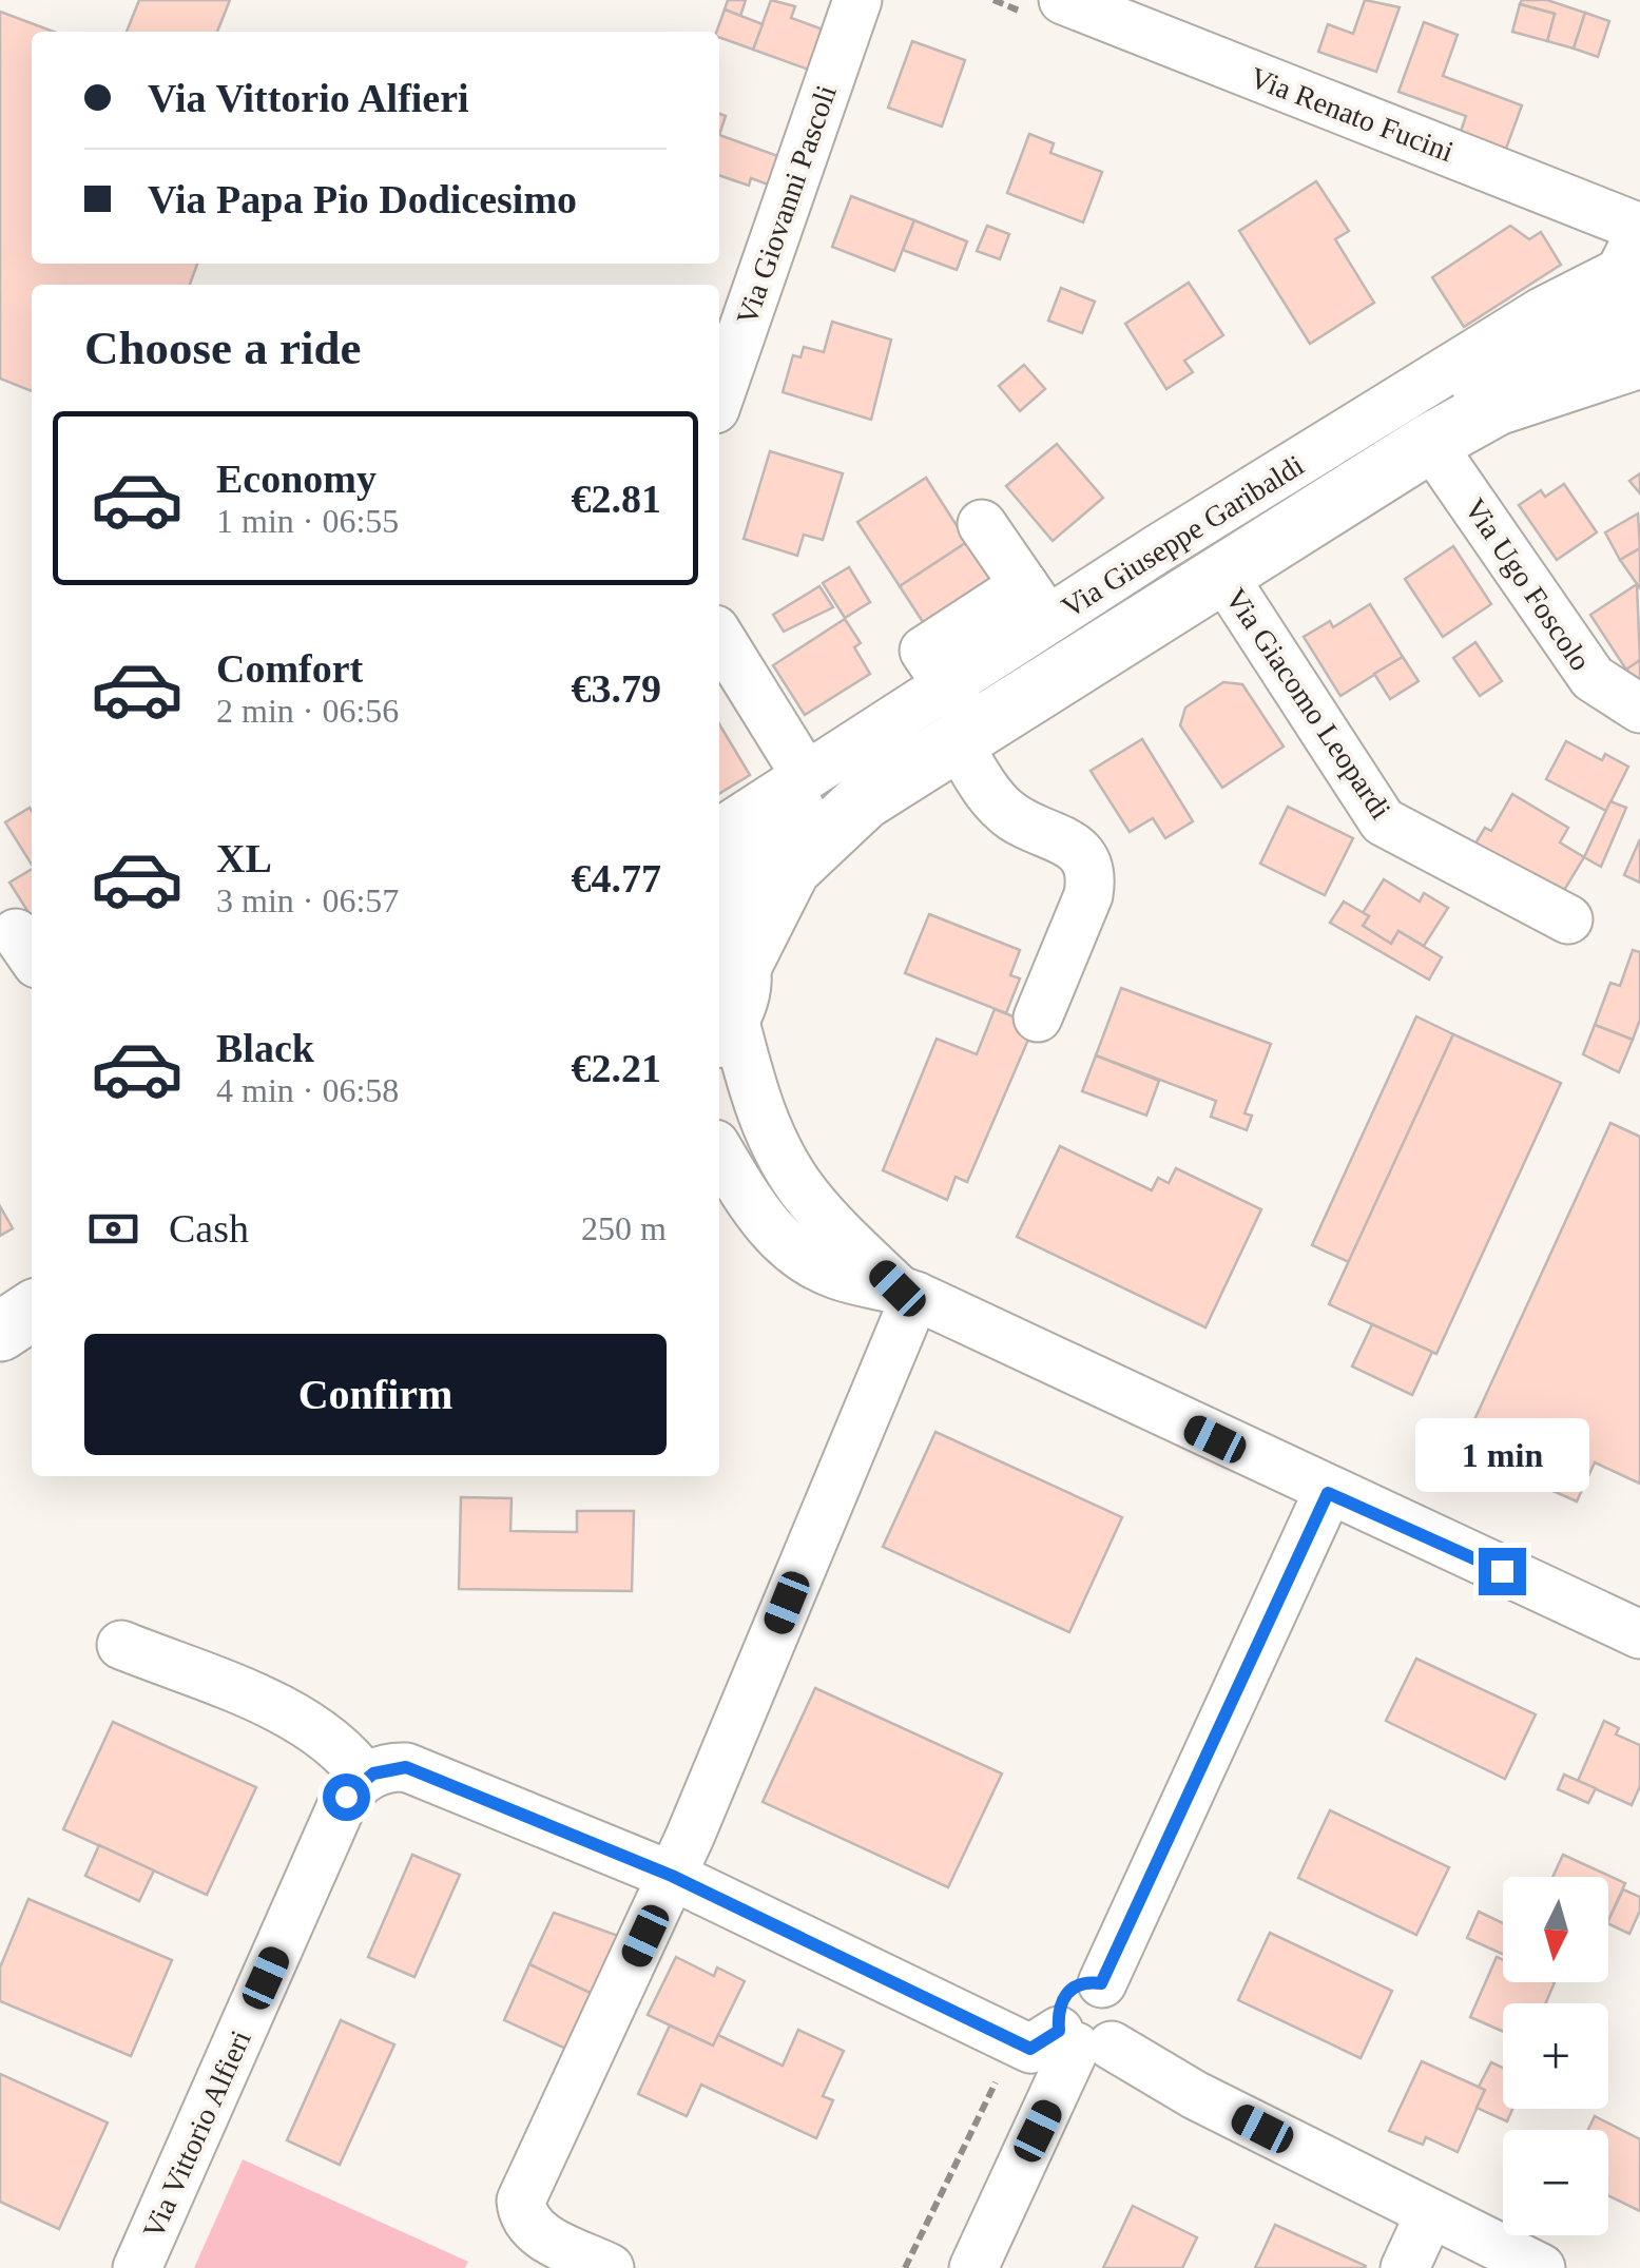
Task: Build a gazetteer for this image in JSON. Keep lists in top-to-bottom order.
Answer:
{
  "streets": {
    "main road": ["Via Giuseppe Garibaldi"],
    "street": [
      "Via Renato Fucini",
      "Via Giovanni Pascoli",
      "Via Ugo Foscolo",
      "Via Giacomo Leopardi",
      "Via Vittorio Alfieri"
    ]
  },
  "crossings": [
    ["Via Renato Fucini", "Via Giuseppe Garibaldi"],
    ["Via Giuseppe Garibaldi", "Via Ugo Foscolo"],
    ["Via Giuseppe Garibaldi", "Via Giacomo Leopardi"]
  ],
  "north": "bottom",
  "page": {
    "banner": ["Via Vittorio Alfieri", "Via Papa Pio Dodicesimo"],
    "heading": "Choose a ride",
    "list": [
      {
        "name": "Economy",
        "note": "1 min · 06:55",
        "value": "€2.81"
      },
      {
        "name": "Comfort",
        "note": "2 min · 06:56",
        "value": "€3.79"
      },
      {
        "name": "XL",
        "note": "3 min · 06:57",
        "value": "€4.77"
      },
      {
        "name": "Black",
        "note": "4 min · 06:58",
        "value": "€2.21"
      }
    ],
    "pay": ["Cash", "250 m"],
    "buttons": "Confirm",
    "bubble": "1 min",
    "map_buttons": ["+", "−"]
  }
}
